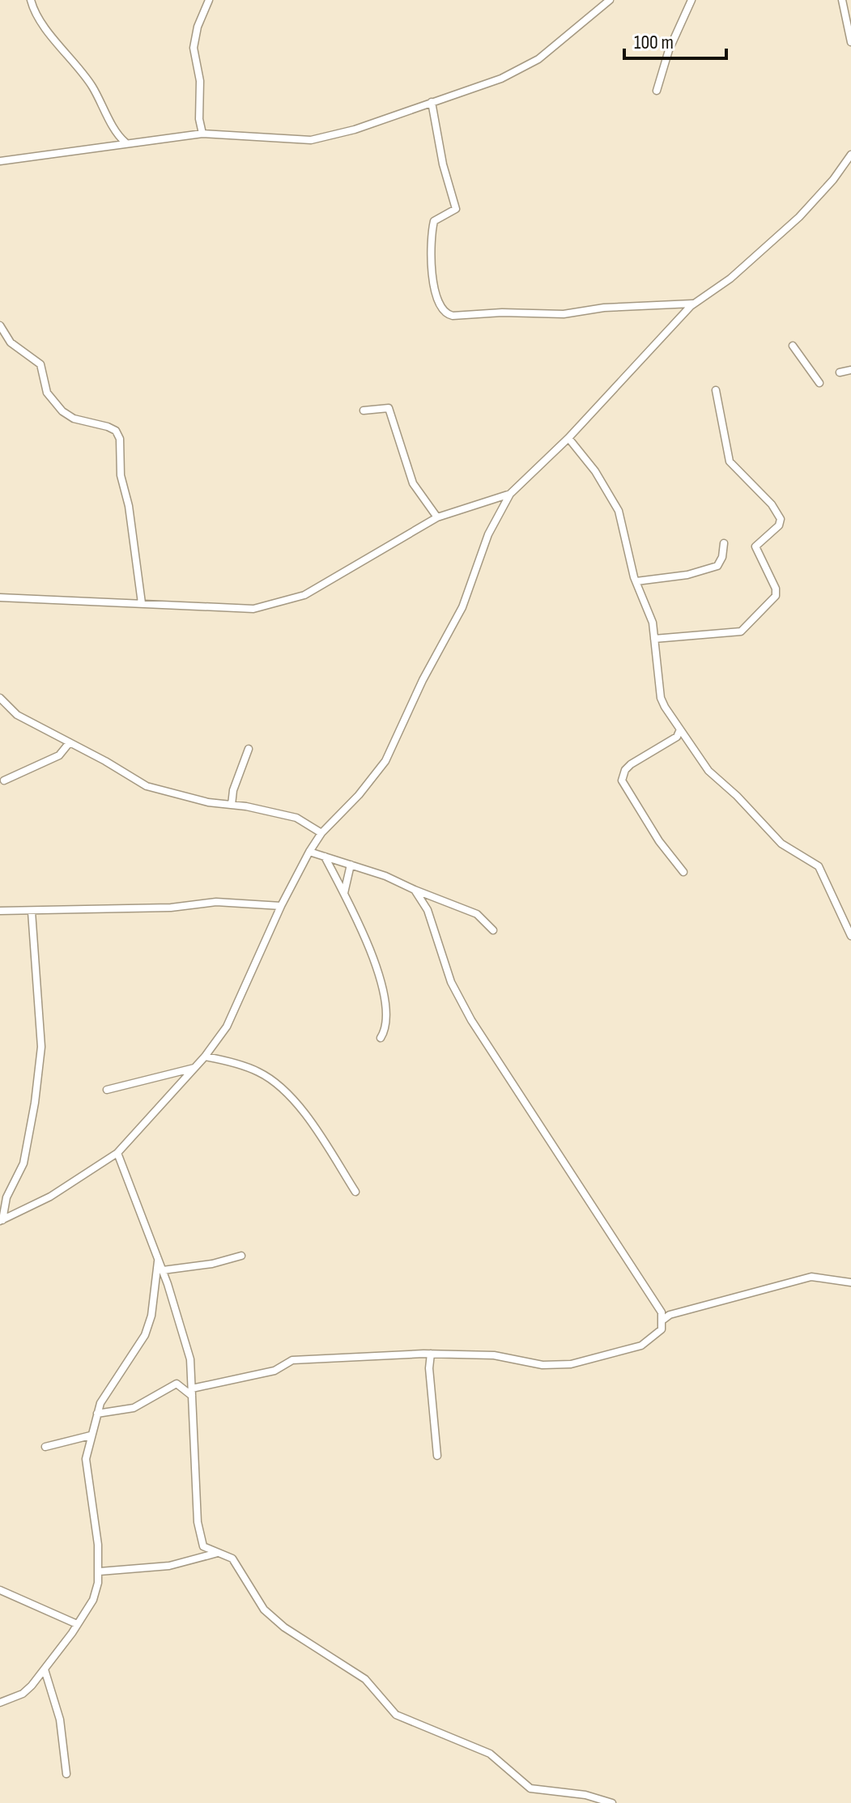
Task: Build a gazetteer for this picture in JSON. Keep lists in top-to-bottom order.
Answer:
{
  "scale_bar": "100 m"
}
